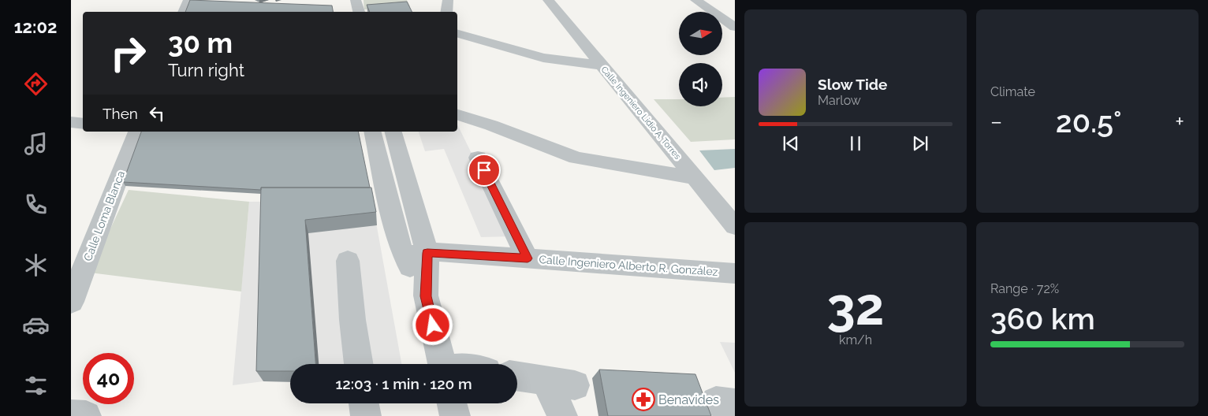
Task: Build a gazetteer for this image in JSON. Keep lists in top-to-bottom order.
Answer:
{
  "streets": {
    "street": ["Calle Ingeniero Lidio A. Torres", "Calle Loma Blanca", "Calle Ingeniero Alberto R. González"]
  },
  "places": {
    "pharmacy": ["Benavides"]
  },
  "north": "right",
  "page": {
    "tabs": "12:02",
    "tile": [
      "Climate",
      ["32", "km/h"],
      ["Range · 72%", "360 km"]
    ],
    "turn": ["30 m", "Turn right"],
    "song": ["Slow Tide", "Marlow"],
    "then": "Then",
    "heat": ["−", "20.5°", "+"],
    "limit": "40",
    "trip": "12:03 · 1 min · 120 m"
  }
}
